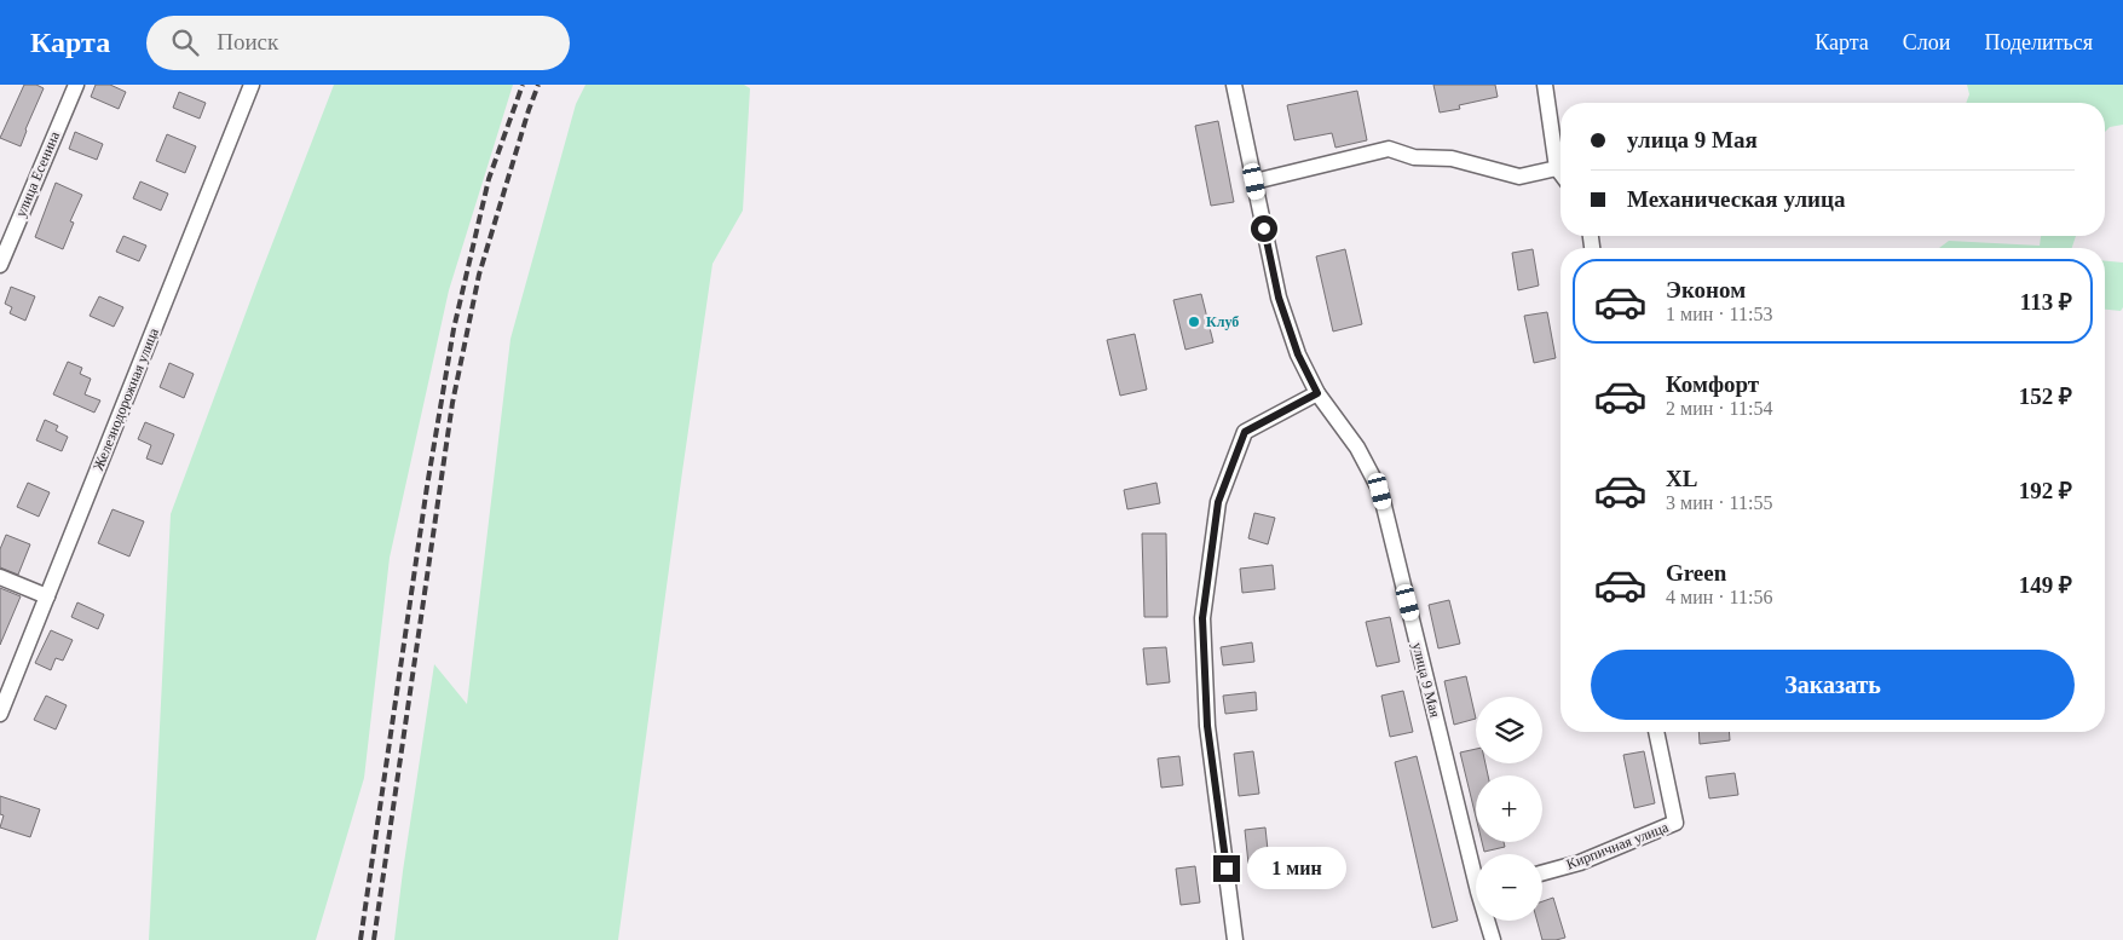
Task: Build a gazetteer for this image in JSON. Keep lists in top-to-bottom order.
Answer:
{
  "streets": {
    "street": [
      "улица Есенина",
      "Железнодорожная улица",
      "улица 9 Мая",
      "Кирпичная улица"
    ]
  },
  "places": ["Клуб"],
  "page": {
    "header": "Карта",
    "search": "Поиск",
    "nav": ["Карта", "Слои", "Поделиться"],
    "banner": ["улица 9 Мая", "Механическая улица"],
    "list": [
      {
        "name": "Эконом",
        "note": "1 мин · 11:53",
        "value": "113 ₽"
      },
      {
        "name": "Комфорт",
        "note": "2 мин · 11:54",
        "value": "152 ₽"
      },
      {
        "name": "XL",
        "note": "3 мин · 11:55",
        "value": "192 ₽"
      },
      {
        "name": "Green",
        "note": "4 мин · 11:56",
        "value": "149 ₽"
      }
    ],
    "buttons": "Заказать",
    "map_buttons": ["+", "−"],
    "bubble": "1 мин"
  }
}
